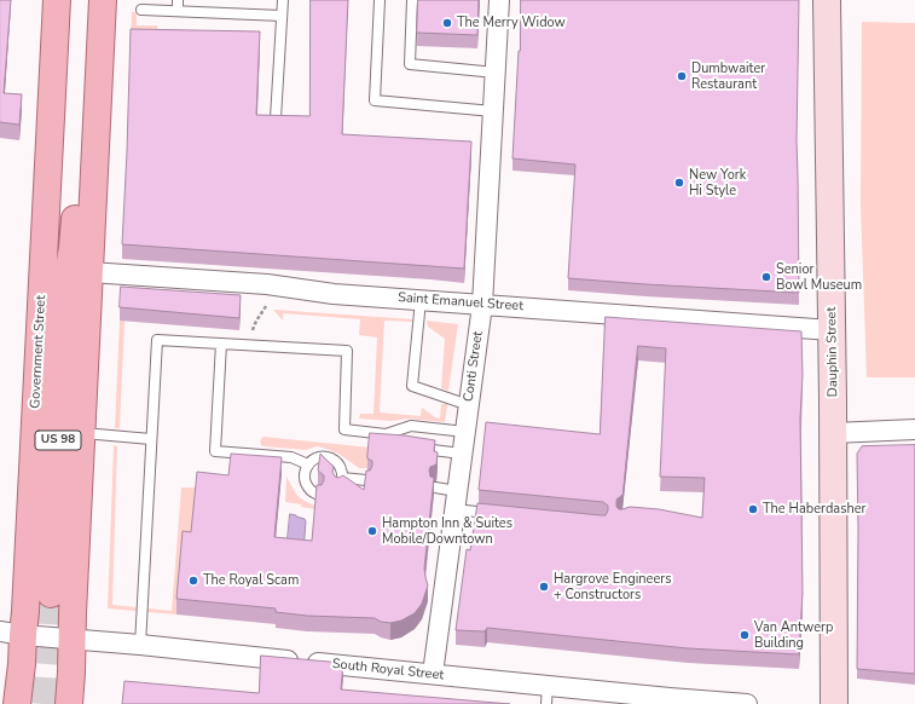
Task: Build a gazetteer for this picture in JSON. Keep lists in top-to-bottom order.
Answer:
{
  "streets": {
    "main road": ["Government Street", "US 98"],
    "street": [
      "Saint Emanuel Street",
      "Dauphin Street",
      "Conti Street",
      "South Royal Street"
    ]
  },
  "crossings": [
    ["Saint Emanuel Street", "Dauphin Street"],
    ["Saint Emanuel Street", "Conti Street"],
    ["Government Street", "South Royal Street"],
    ["Conti Street", "South Royal Street"]
  ],
  "places": [
    "The Merry Widow",
    "Dumbwaiter Restaurant",
    "New York Hi Style",
    "Senior Bowl Museum",
    "The Haberdasher",
    "Hampton Inn & Suites Mobile/Downtown",
    "The Royal Scam",
    "Hargrove Engineers + Constructors",
    "Van Antwerp Building"
  ]
}
